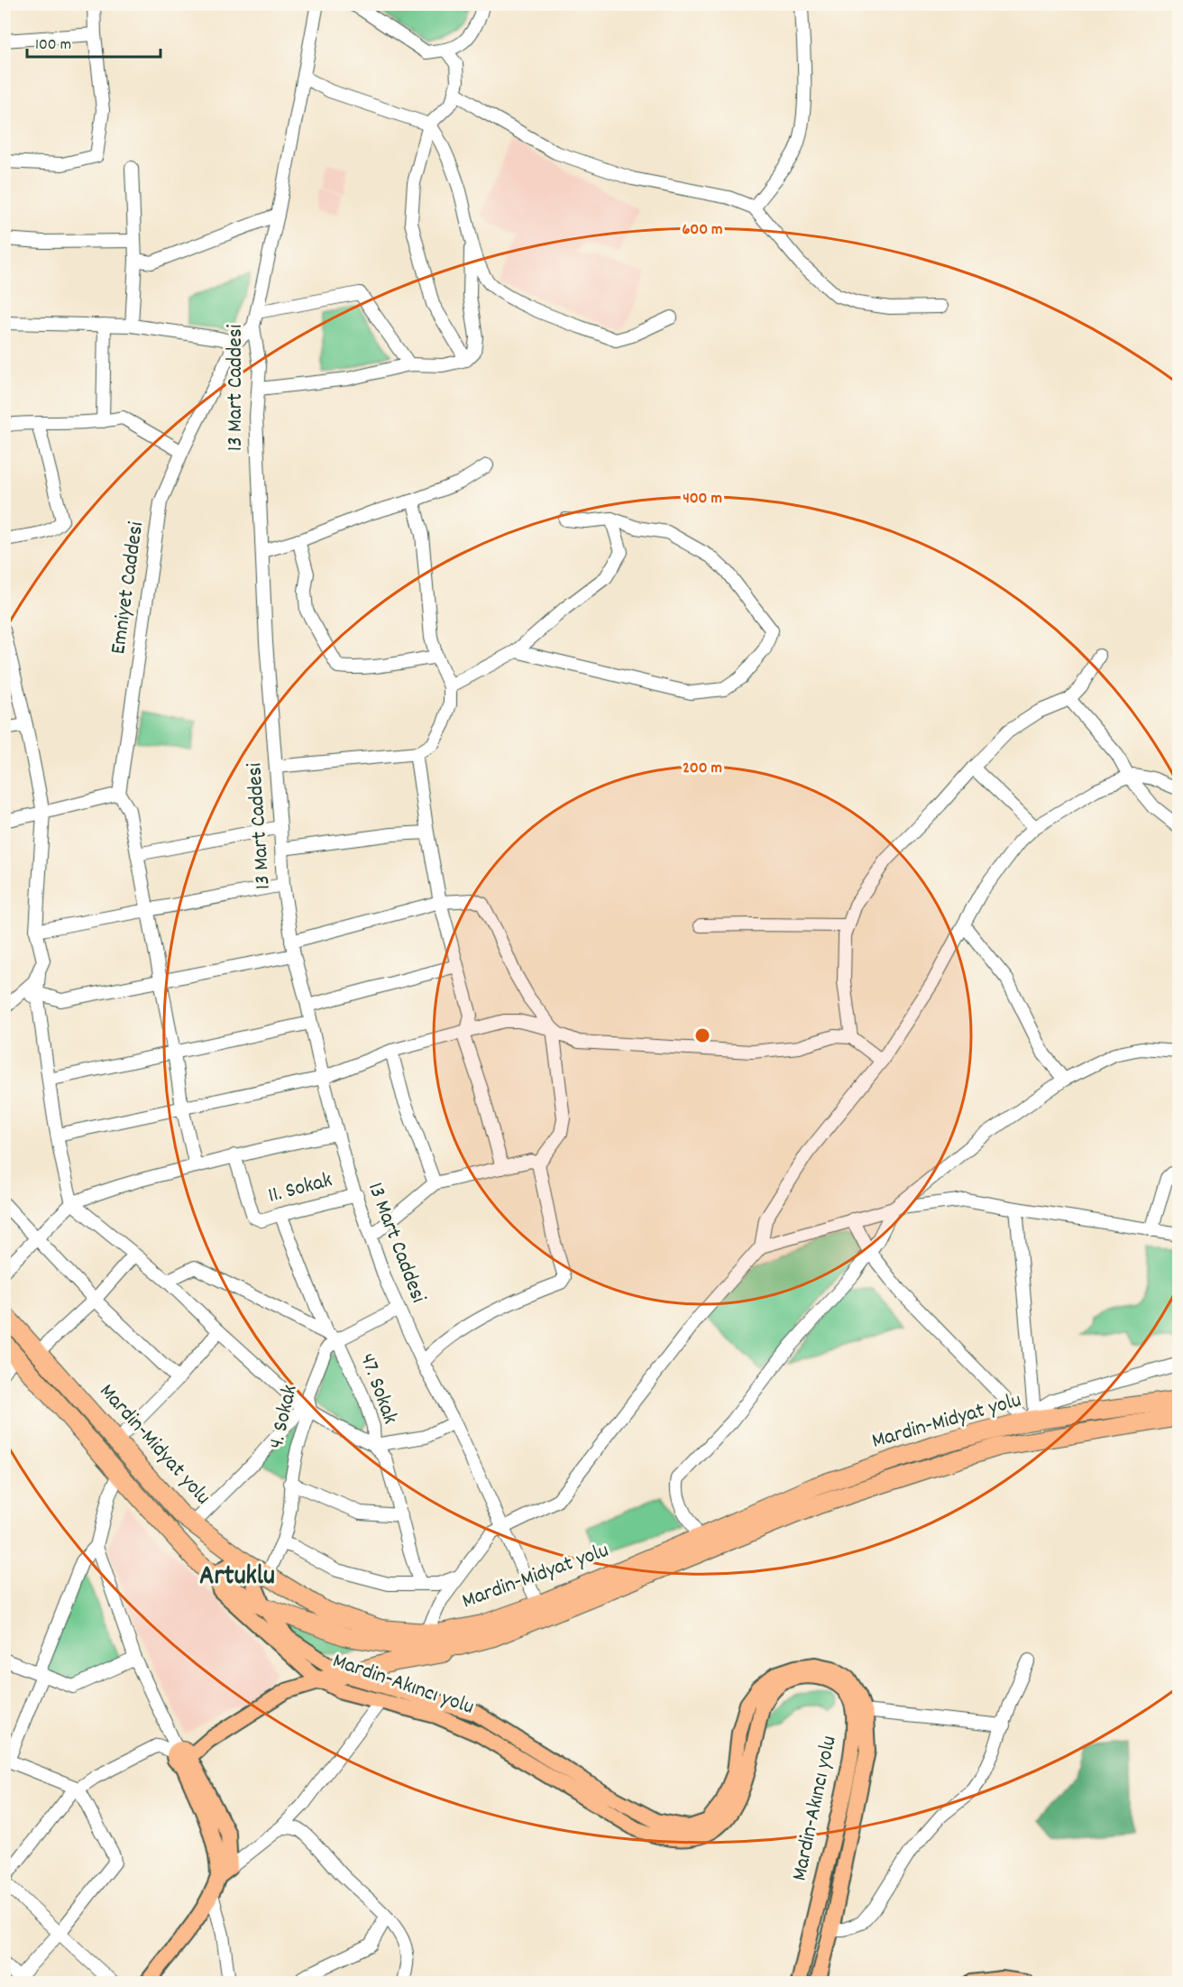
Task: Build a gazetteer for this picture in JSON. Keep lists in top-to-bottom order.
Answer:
{
  "streets": {
    "highway": ["Mardin-Midyat yolu"],
    "main road": ["Mardin-Akıncı yolu"],
    "street": [
      "13 Mart Caddesi",
      "Emniyet Caddesi",
      "11. Sokak",
      "47. Sokak",
      "4. Sokak"
    ]
  },
  "crossings": [
    ["13 Mart Caddesi", "Emniyet Caddesi"],
    ["13 Mart Caddesi", "11. Sokak"],
    ["13 Mart Caddesi", "4. Sokak"],
    ["13 Mart Caddesi", "Mardin-Midyat yolu"],
    ["47. Sokak", "4. Sokak"],
    ["4. Sokak", "Mardin-Midyat yolu"],
    ["Mardin-Midyat yolu", "Mardin-Akıncı yolu"]
  ],
  "districts": ["Artuklu"],
  "scale_bar": "100 m",
  "rings": ["600 m", "400 m", "200 m"]
}
